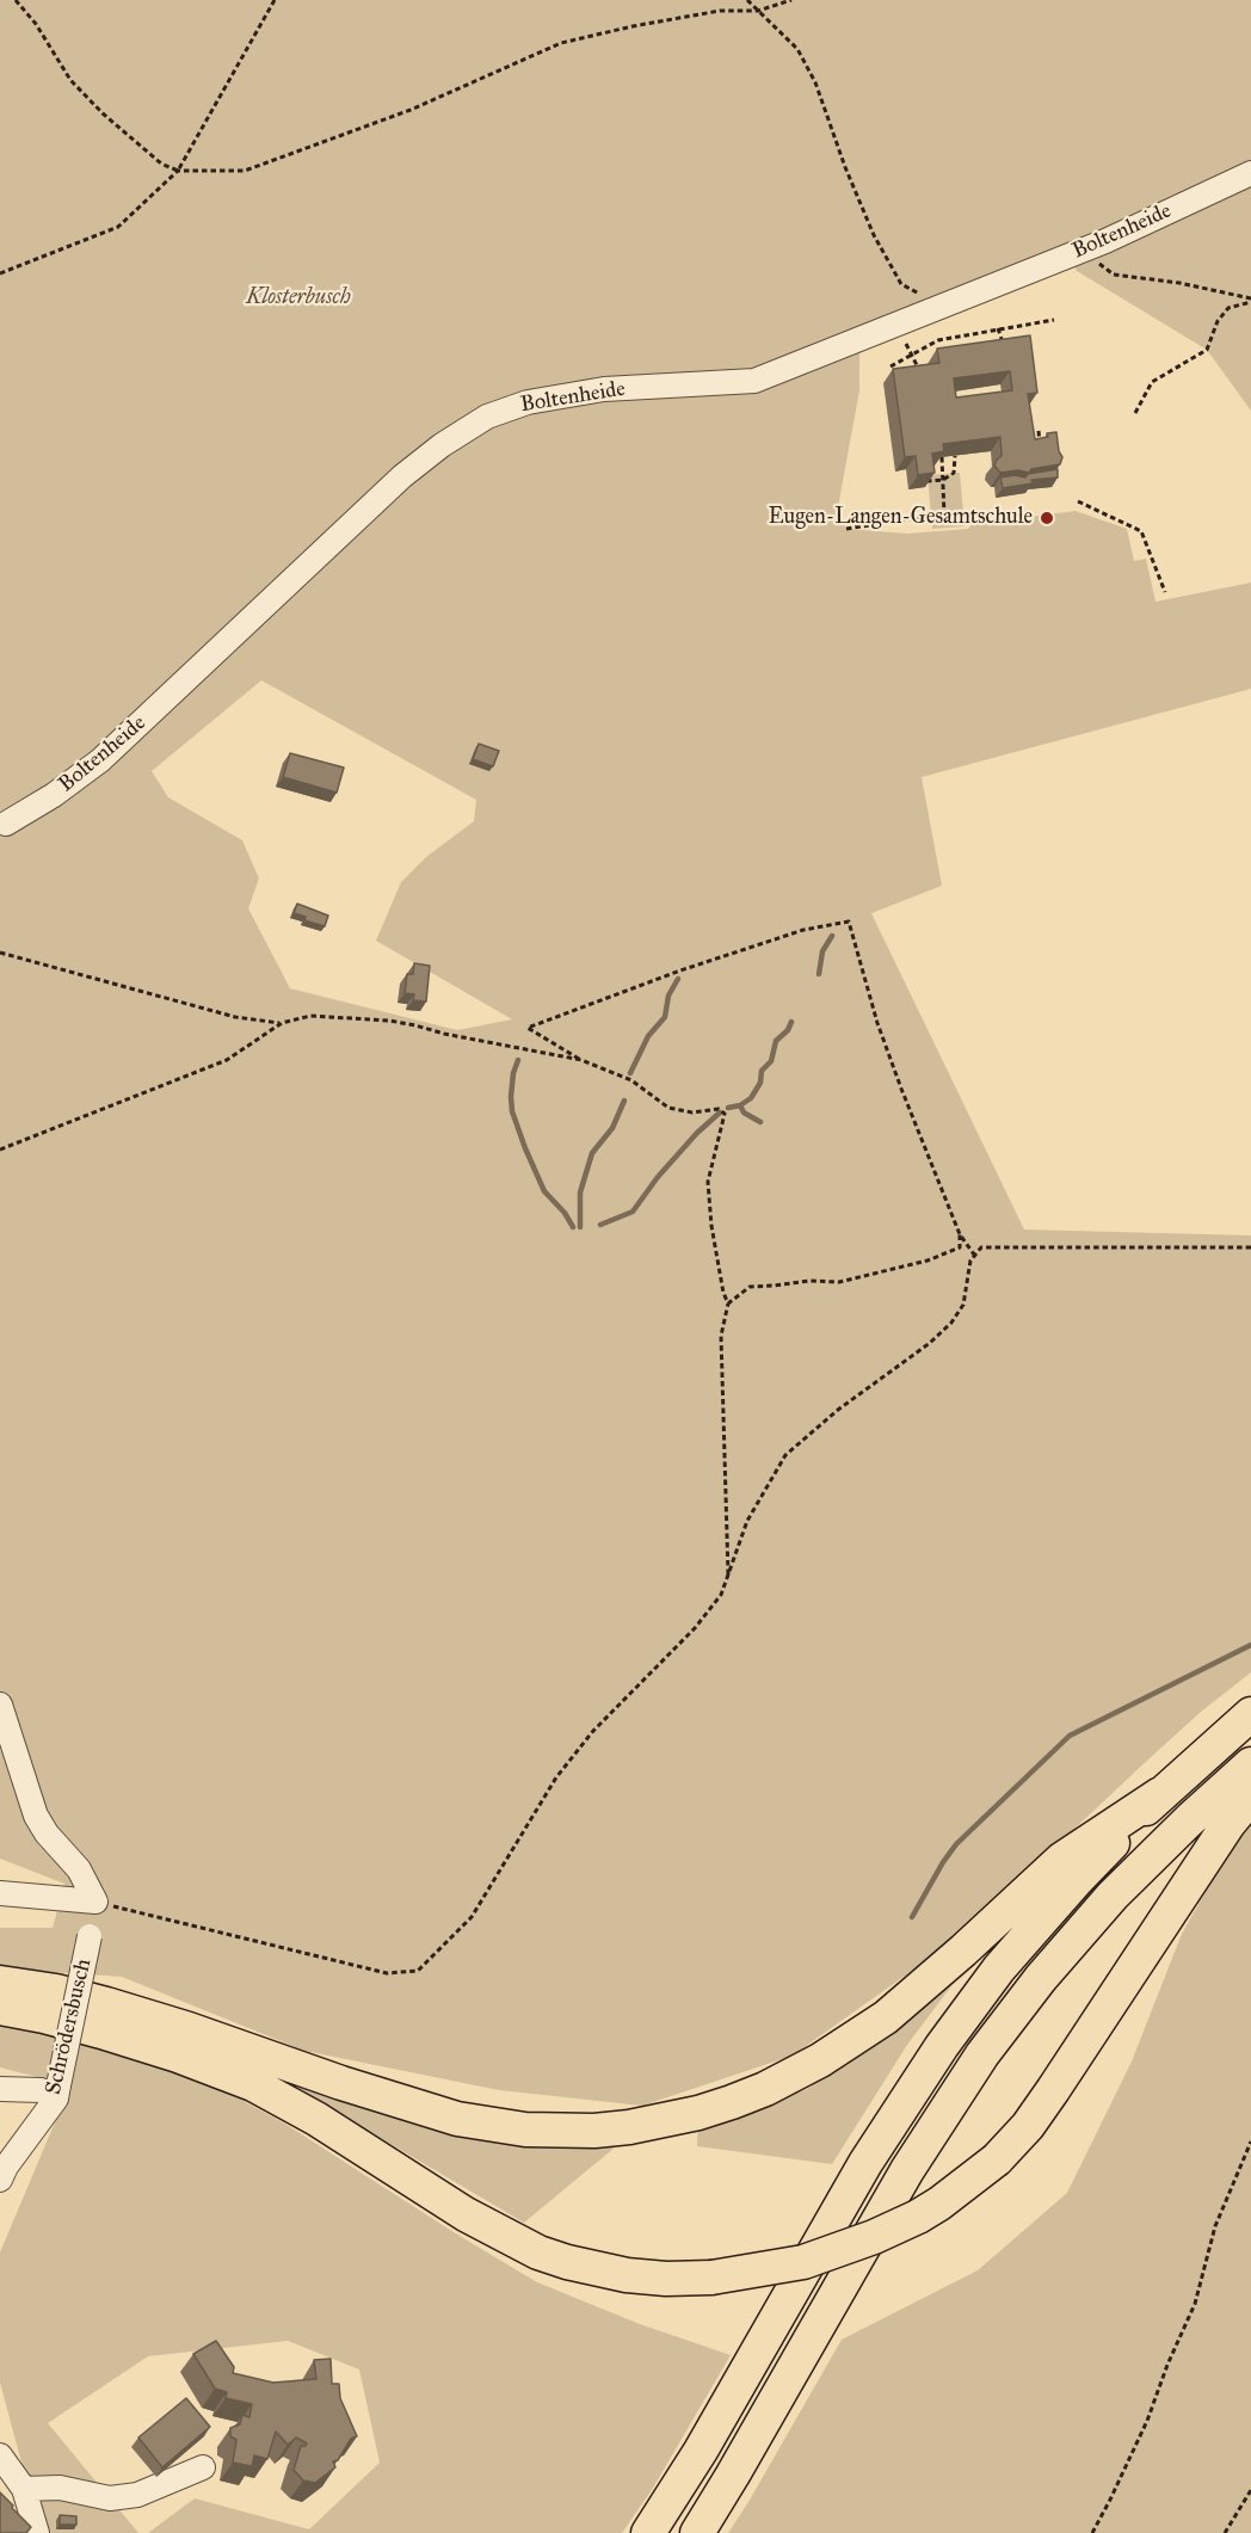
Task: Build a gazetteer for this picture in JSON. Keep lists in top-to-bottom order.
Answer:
{
  "streets": {
    "lane": ["Boltenheide", "Schrödersbusch"]
  },
  "parks": ["Klosterbusch"],
  "places": ["Eugen-Langen-Gesamtschule"]
}
